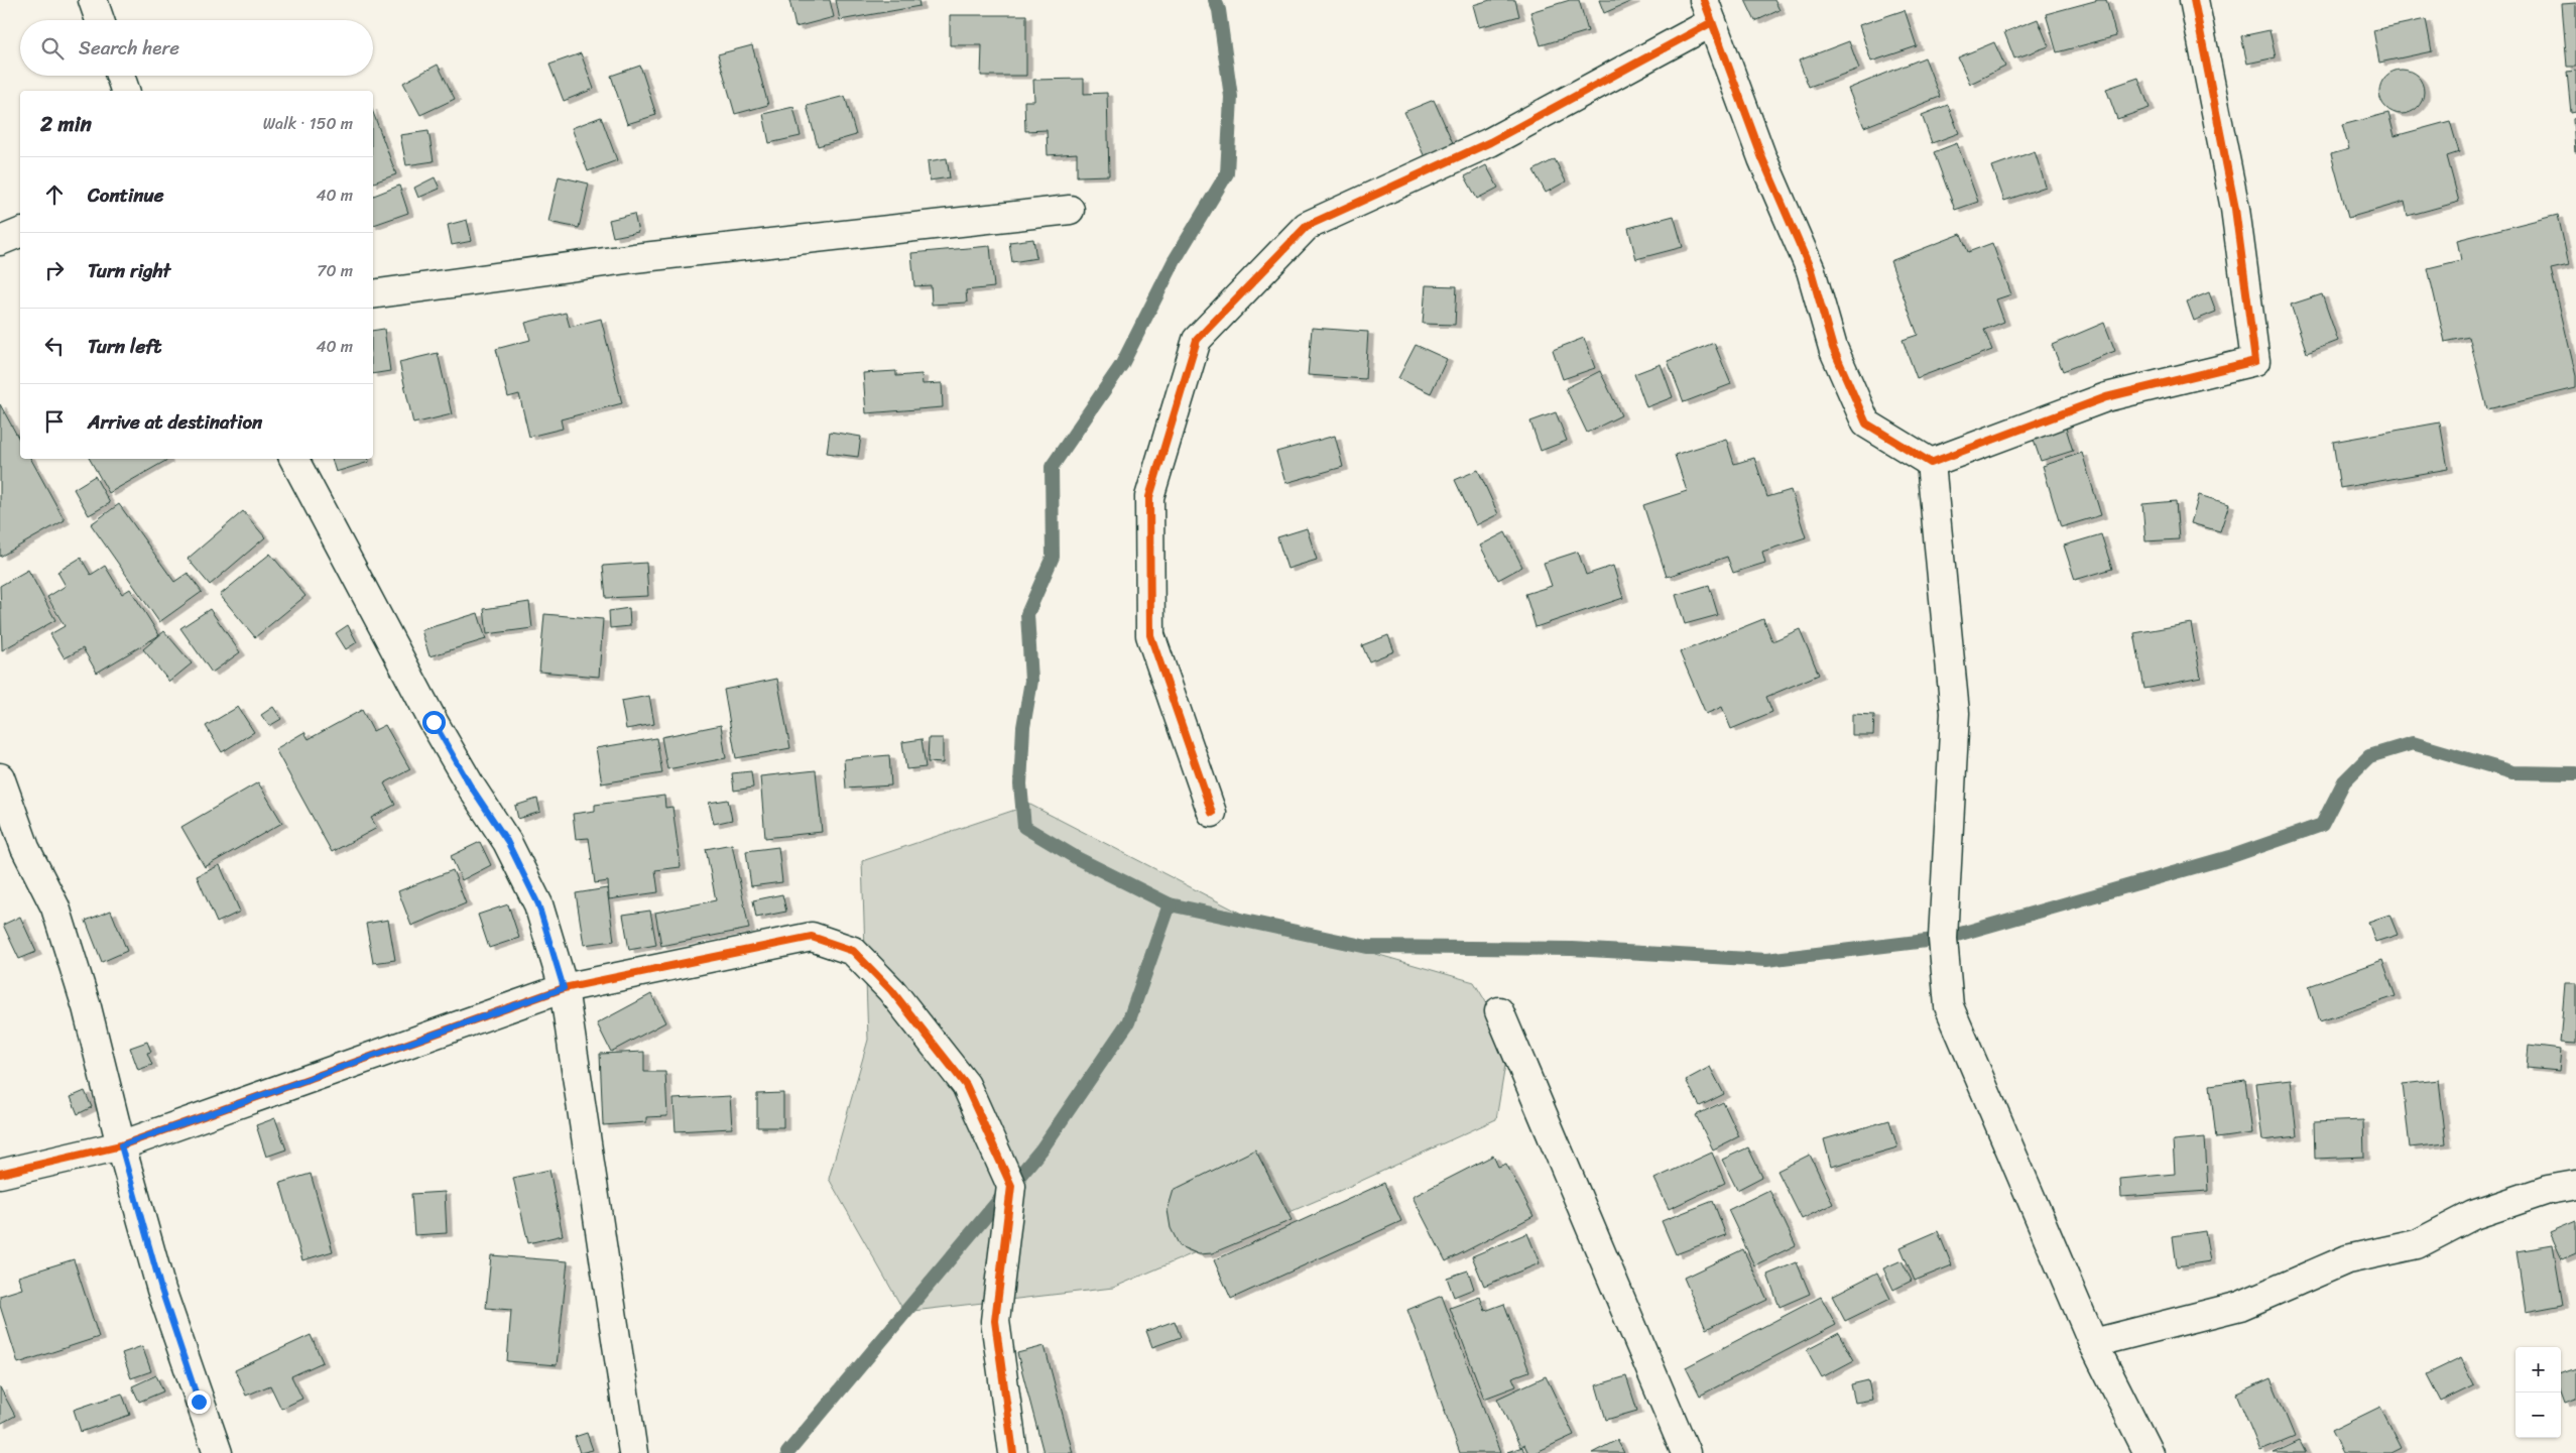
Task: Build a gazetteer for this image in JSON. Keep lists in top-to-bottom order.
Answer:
{
  "page": {
    "search": "Search here",
    "heading": ["2 min", "Walk · 150 m"],
    "list": [
      ["Continue", "40 m"],
      ["Turn right", "70 m"],
      ["Turn left", "40 m"],
      "Arrive at destination"
    ],
    "map_buttons": ["+", "−"]
  }
}
